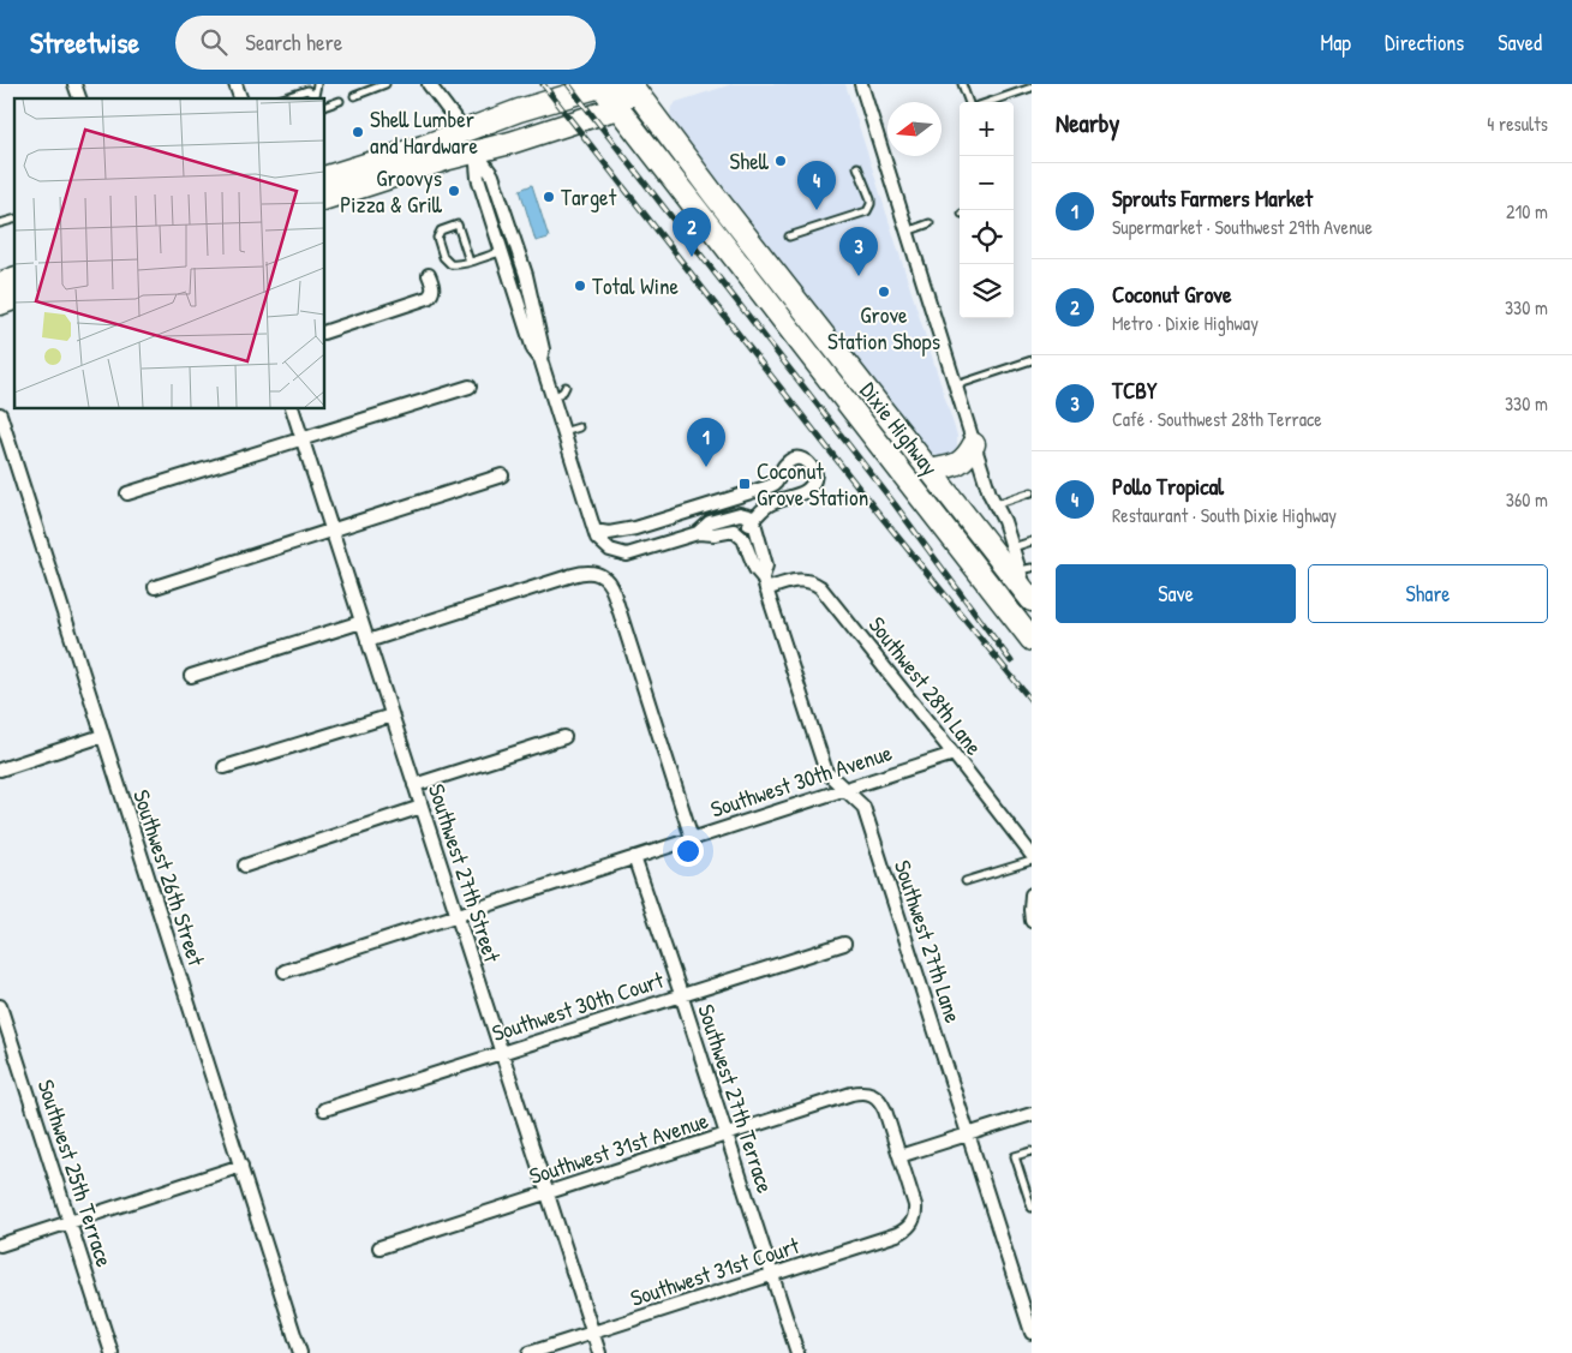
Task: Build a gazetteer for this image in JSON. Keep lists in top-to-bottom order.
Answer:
{
  "streets": {
    "highway": ["Dixie Highway"],
    "street": [
      "Southwest 28th Lane",
      "Southwest 30th Avenue",
      "Southwest 27th Street",
      "Southwest 26th Street",
      "Southwest 27th Lane",
      "Southwest 30th Court",
      "Southwest 27th Terrace",
      "Southwest 31st Avenue",
      "Southwest 25th Terrace",
      "Southwest 31st Court"
    ]
  },
  "crossings": [
    ["Southwest 28th Lane", "Southwest 30th Avenue"],
    ["Southwest 28th Lane", "Southwest 27th Lane"],
    ["Southwest 30th Avenue", "Southwest 27th Street"],
    ["Southwest 30th Avenue", "Southwest 27th Lane"],
    ["Southwest 30th Avenue", "Southwest 27th Terrace"],
    ["Southwest 27th Street", "Southwest 30th Court"],
    ["Southwest 27th Street", "Southwest 31st Avenue"],
    ["Southwest 27th Street", "Southwest 31st Court"],
    ["Southwest 30th Court", "Southwest 27th Terrace"],
    ["Southwest 27th Terrace", "Southwest 31st Avenue"],
    ["Southwest 27th Terrace", "Southwest 31st Court"],
    ["Southwest 31st Avenue", "Southwest 31st Court"]
  ],
  "places": {
    "other": [
      "Shell Lumber and Hardware",
      "Shell",
      "Groovys Pizza & Grill",
      "Target",
      "Total Wine",
      "Grove Station Shops"
    ],
    "transit": ["Coconut Grove Station"]
  },
  "north": "left",
  "page": {
    "header": "Streetwise",
    "search": "Search here",
    "nav": ["Map", "Directions", "Saved"],
    "heading": ["Nearby", "4 results"],
    "map_buttons": ["+", "−"],
    "pins": [
      "4",
      "2",
      "3",
      "1"
    ],
    "list": [
      {
        "mark": "1",
        "name": "Sprouts Farmers Market",
        "note": "Supermarket · Southwest 29th Avenue",
        "value": "210 m"
      },
      {
        "mark": "2",
        "name": "Coconut Grove",
        "note": "Metro · Dixie Highway",
        "value": "330 m"
      },
      {
        "mark": "3",
        "name": "TCBY",
        "note": "Café · Southwest 28th Terrace",
        "value": "330 m"
      },
      {
        "mark": "4",
        "name": "Pollo Tropical",
        "note": "Restaurant · South Dixie Highway",
        "value": "360 m"
      }
    ],
    "buttons": ["Save", "Share"]
  }
}
